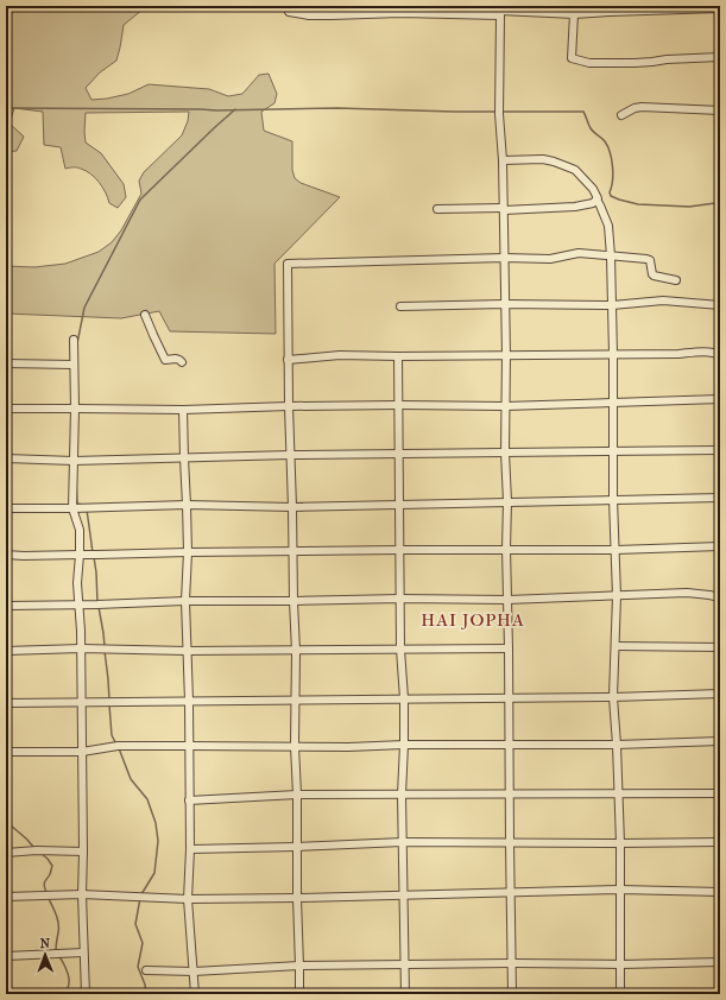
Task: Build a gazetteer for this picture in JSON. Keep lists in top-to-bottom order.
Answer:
{
  "districts": ["HAI JOPHA"],
  "north": "top"
}
